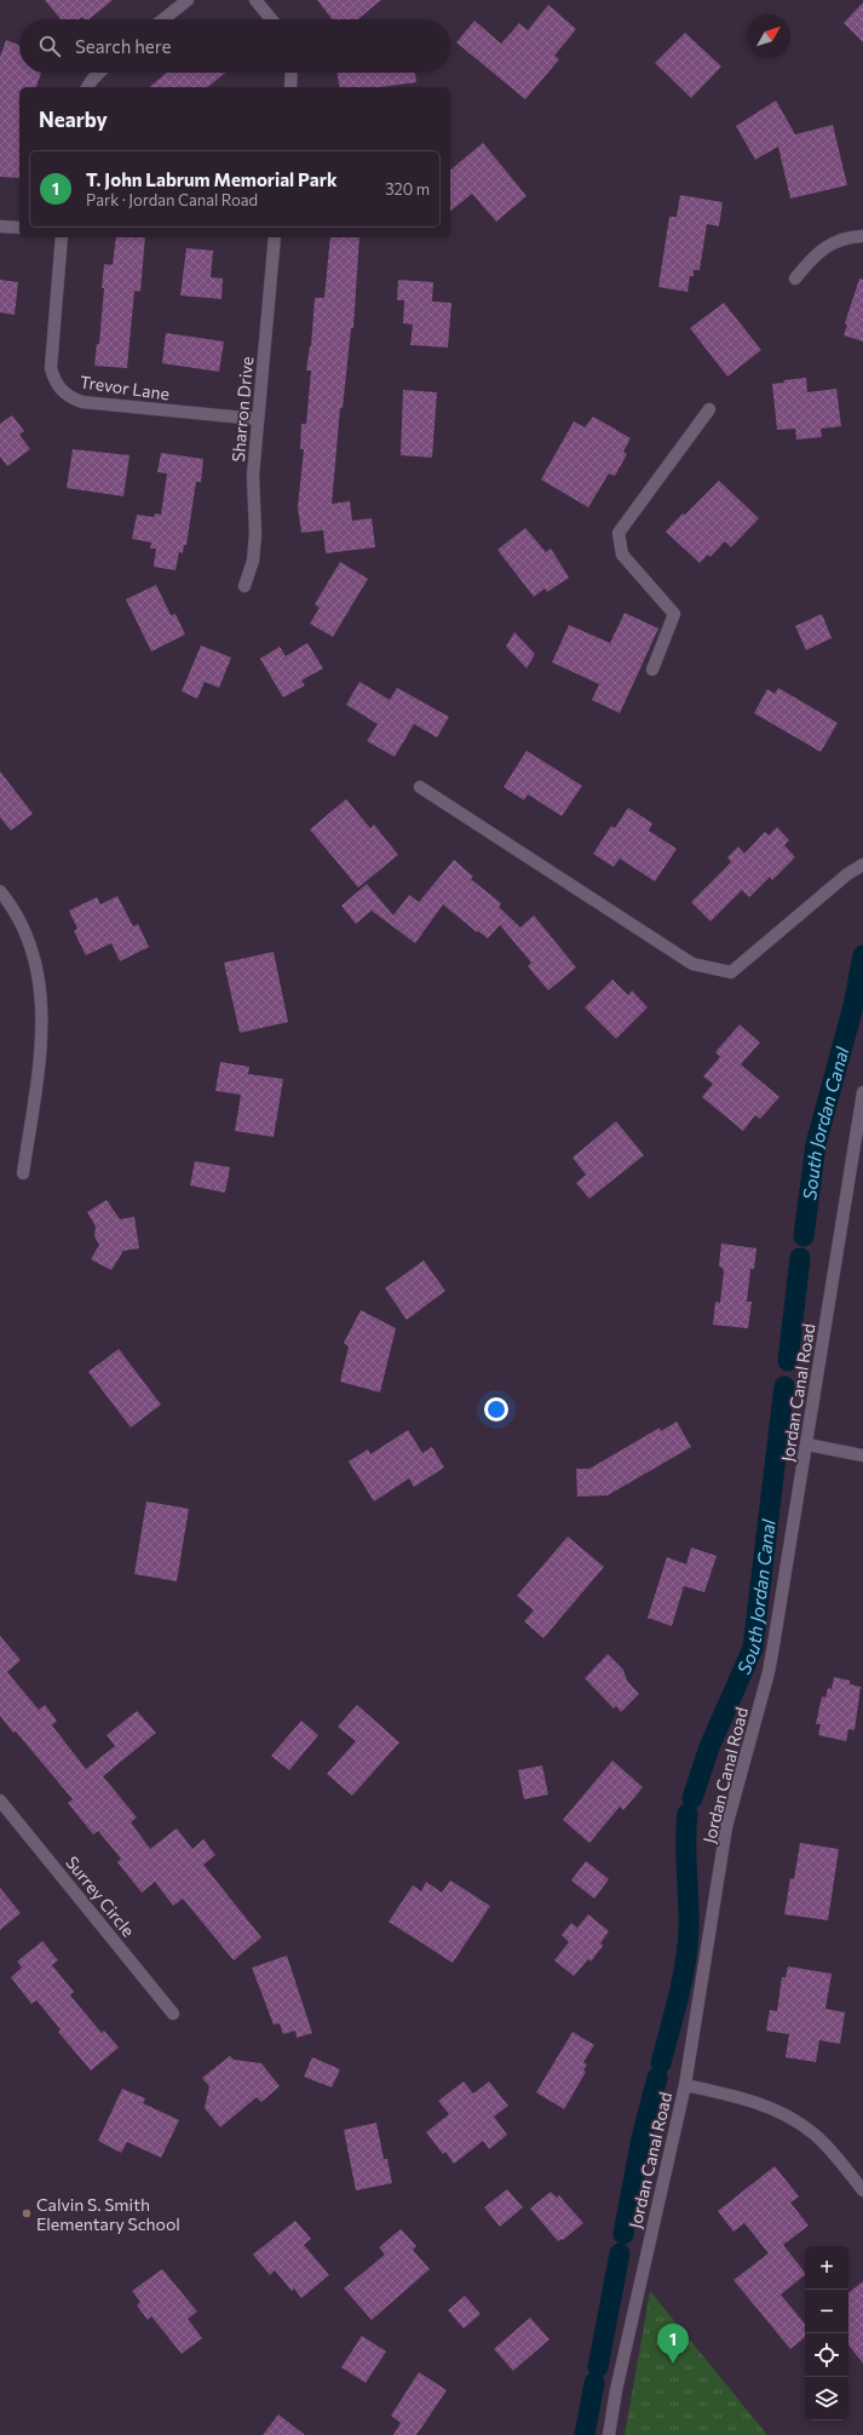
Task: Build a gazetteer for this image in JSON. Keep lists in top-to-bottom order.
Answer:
{
  "streets": {
    "street": [
      "Trevor Lane",
      "Sharron Drive",
      "Jordan Canal Road",
      "Surrey Circle"
    ]
  },
  "crossings": [
    ["Trevor Lane", "Sharron Drive"]
  ],
  "water": ["South Jordan Canal"],
  "places": ["Calvin S. Smith Elementary School"],
  "north": "top right",
  "page": {
    "search": "Search here",
    "heading": "Nearby",
    "list": [
      {
        "mark": "1",
        "name": "T. John Labrum Memorial Park",
        "note": "Park · Jordan Canal Road",
        "value": "320 m"
      }
    ],
    "map_buttons": ["+", "−"],
    "pins": "1"
  }
}
